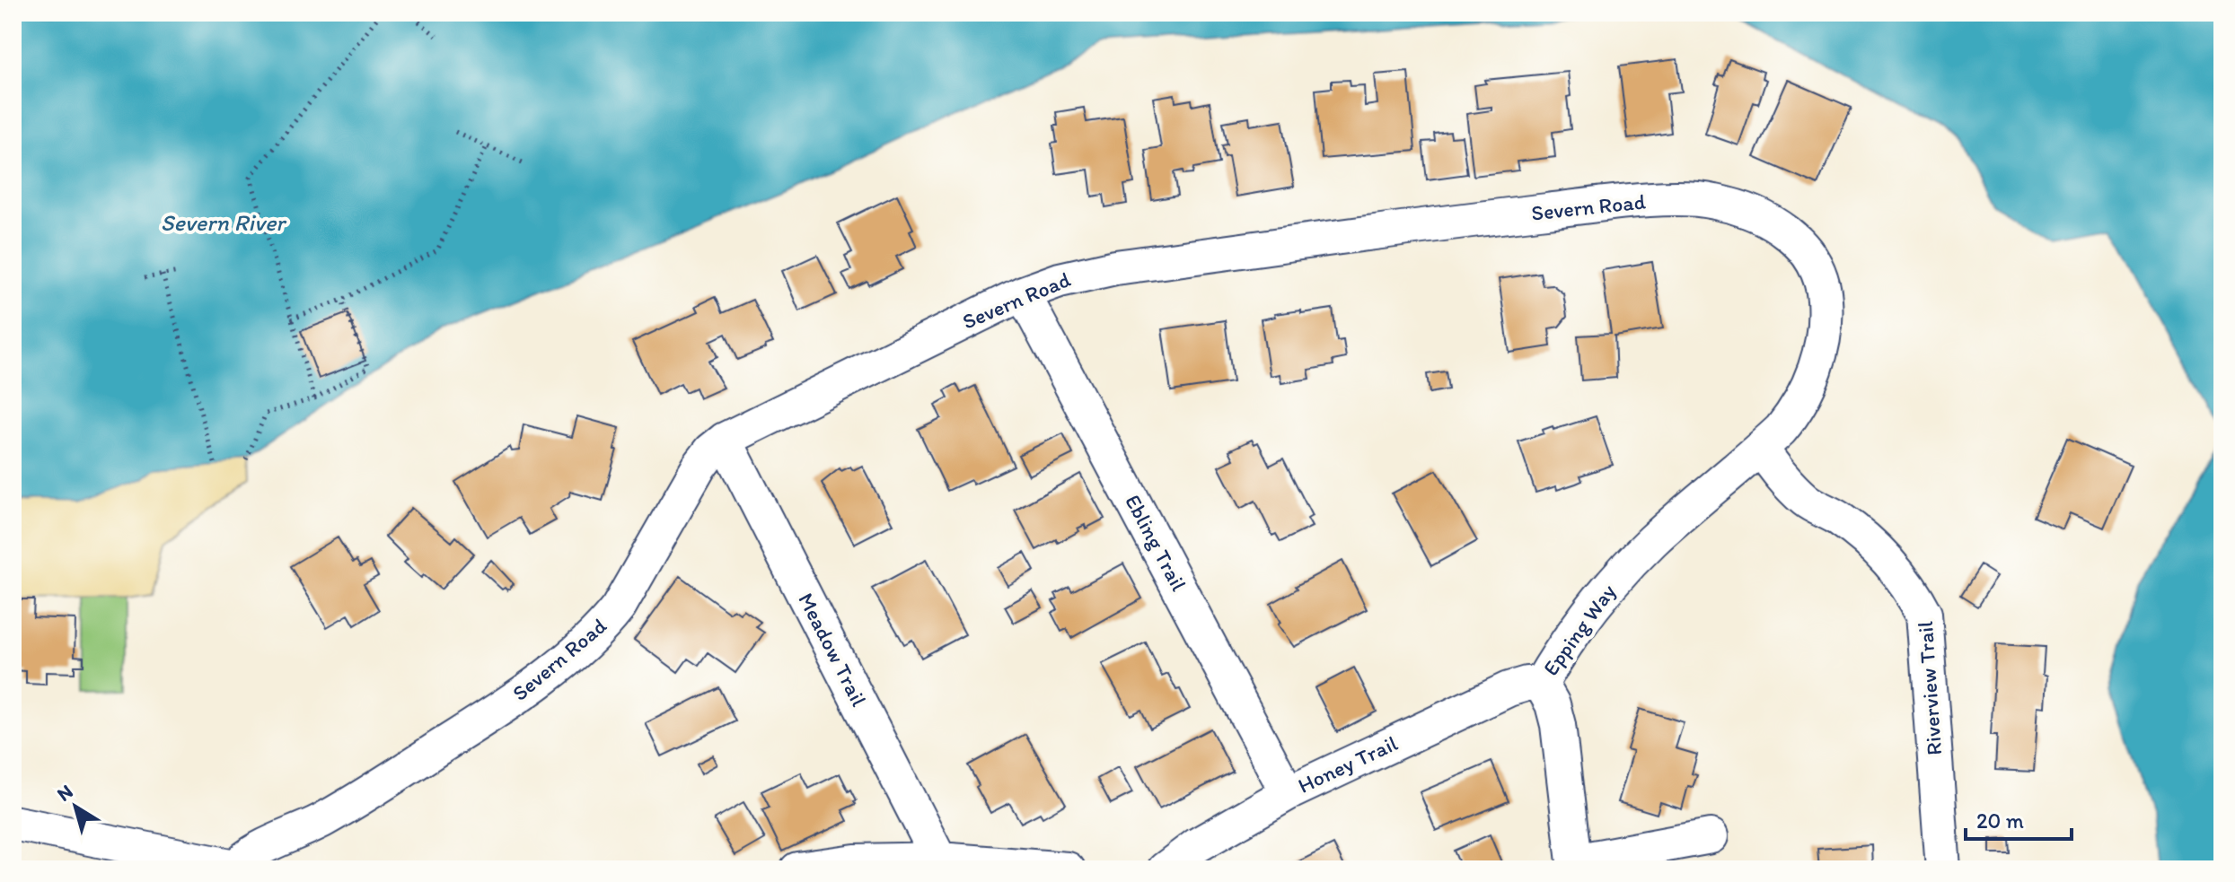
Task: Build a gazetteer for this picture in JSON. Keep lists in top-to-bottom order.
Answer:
{
  "streets": {
    "street": [
      "Severn Road",
      "Ebling Trail",
      "Epping Way",
      "Meadow Trail",
      "Riverview Trail",
      "Honey Trail"
    ]
  },
  "crossings": [
    ["Severn Road", "Ebling Trail"],
    ["Severn Road", "Epping Way"],
    ["Severn Road", "Meadow Trail"],
    ["Severn Road", "Riverview Trail"],
    ["Ebling Trail", "Honey Trail"],
    ["Epping Way", "Riverview Trail"],
    ["Epping Way", "Honey Trail"]
  ],
  "water": ["Severn River"],
  "scale_bar": "20 m",
  "north": "top left"
}
